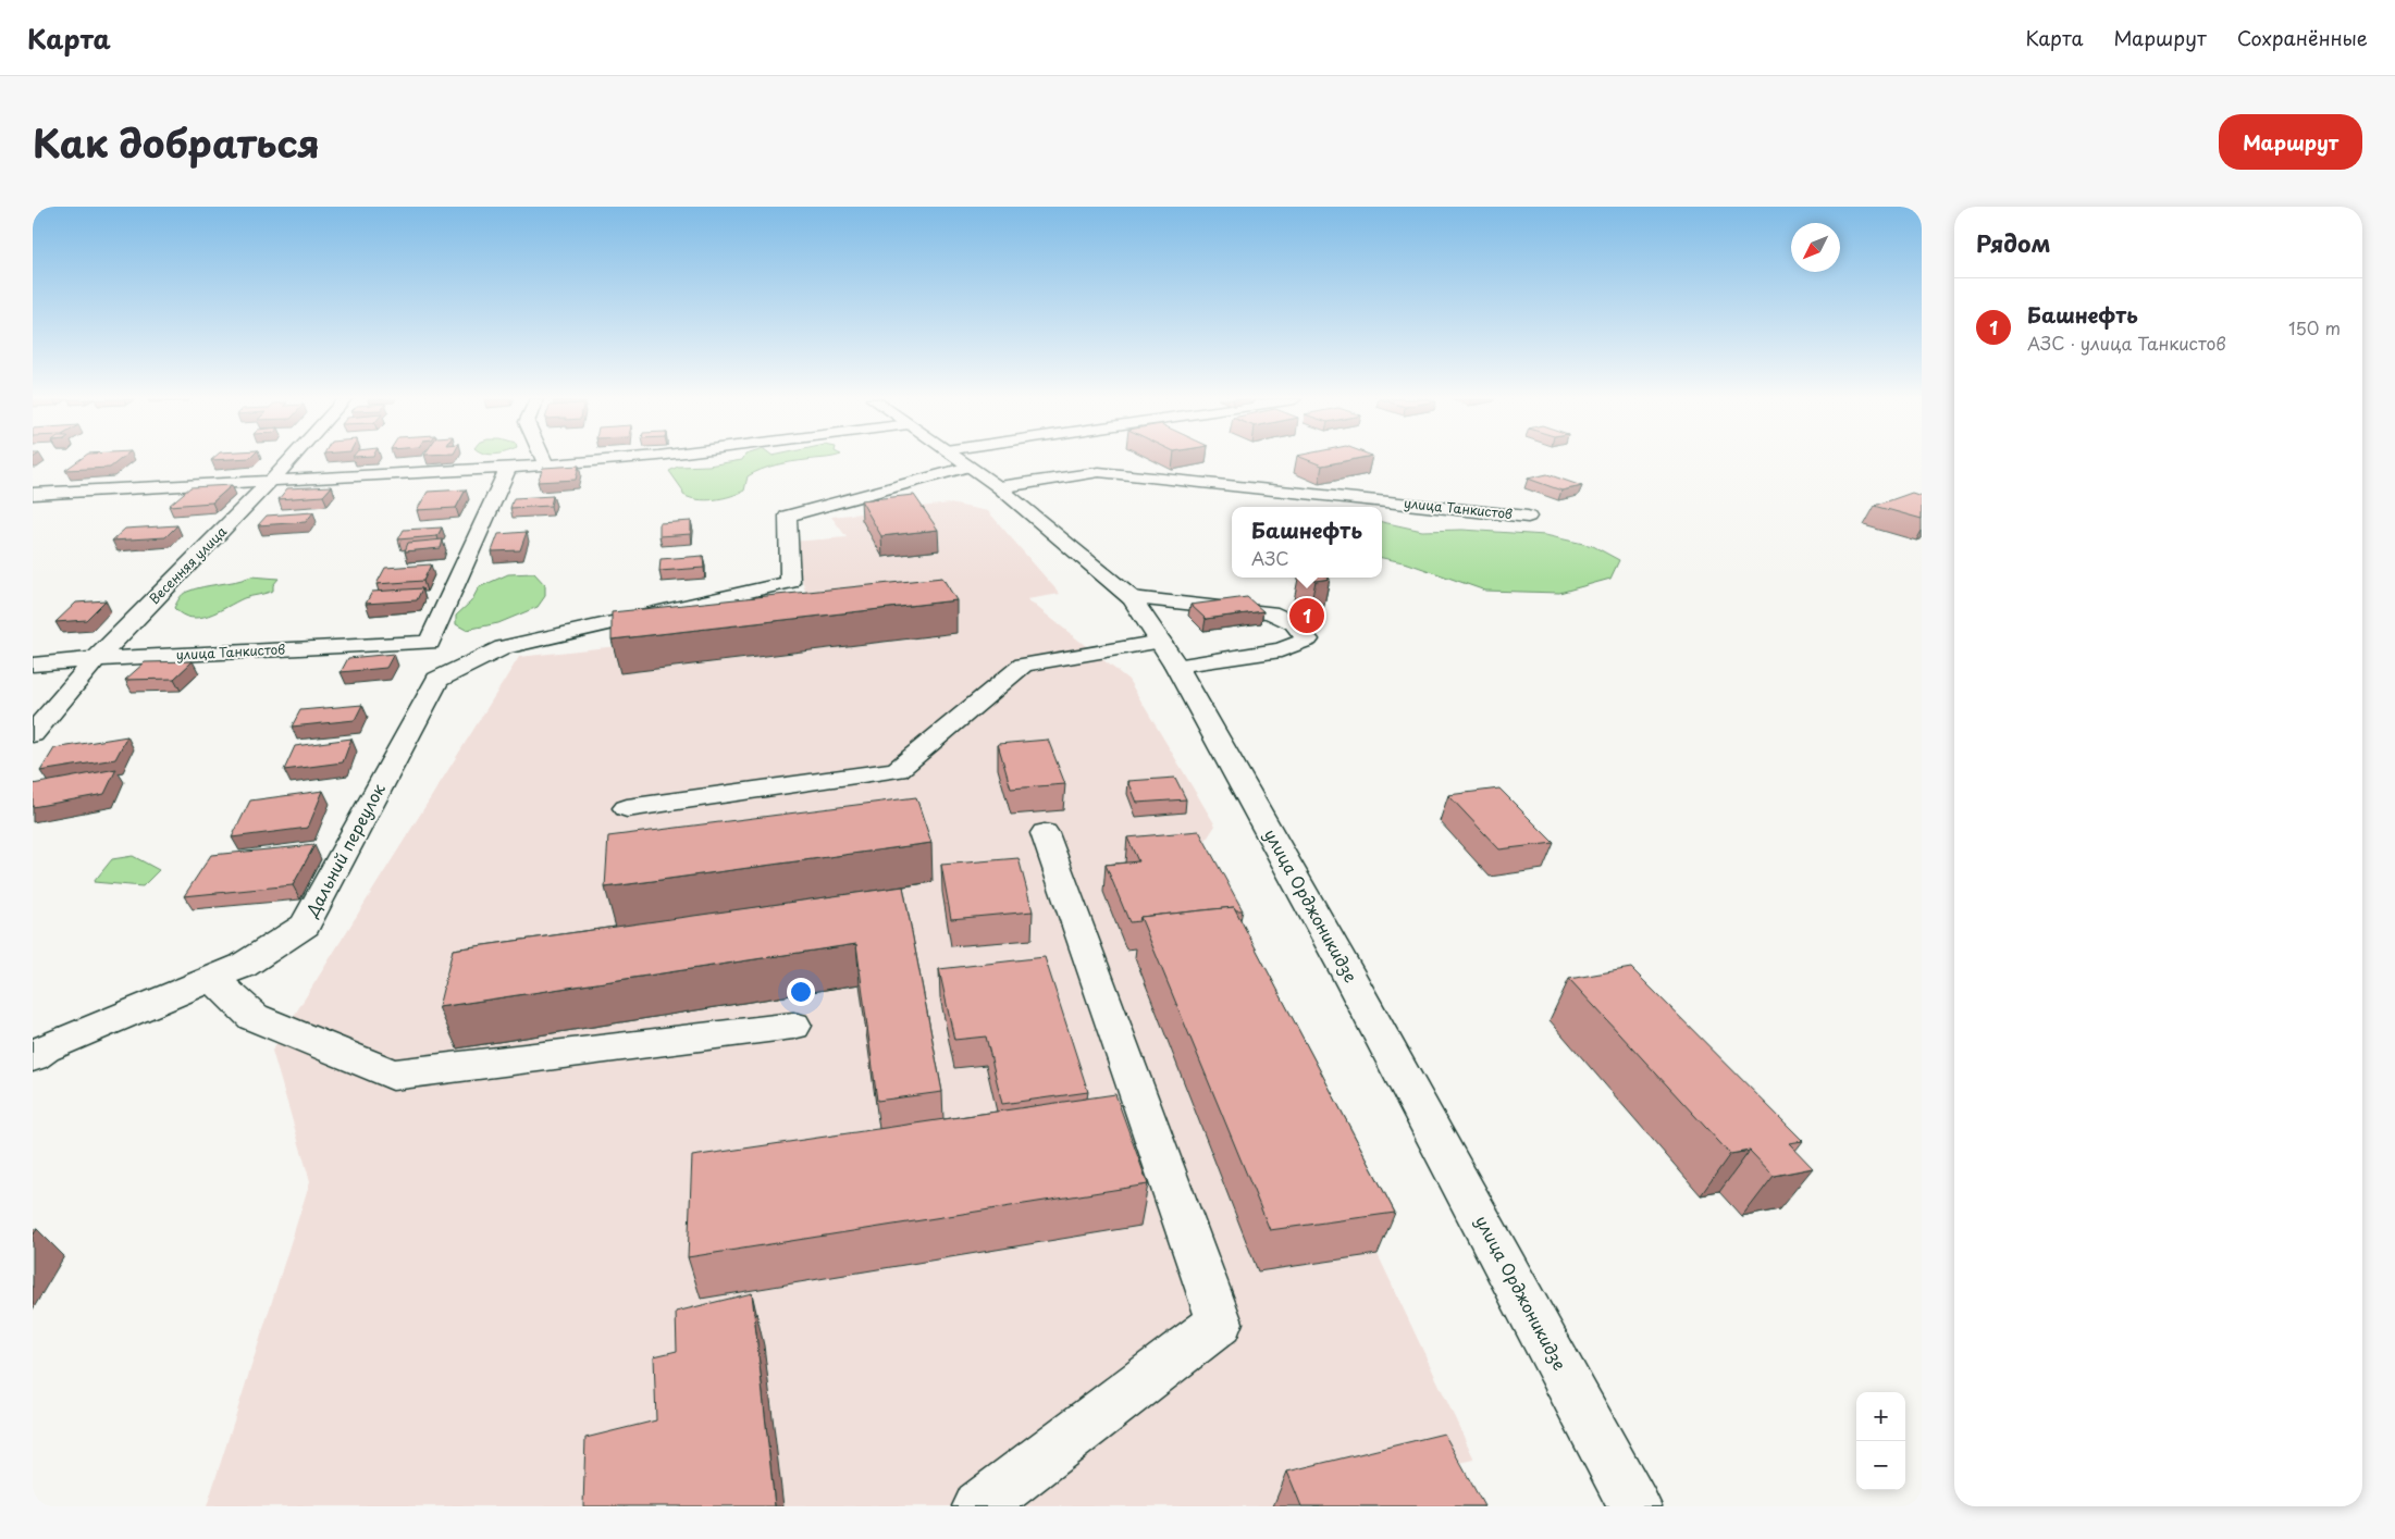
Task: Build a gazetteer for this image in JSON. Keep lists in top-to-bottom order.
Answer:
{
  "streets": {
    "street": [
      "улица Танкистов",
      "Весенняя улица",
      "Дальний переулок",
      "улица Орджоникидзе"
    ]
  },
  "crossings": [
    ["улица Танкистов", "Весенняя улица"],
    ["улица Танкистов", "улица Орджоникидзе"]
  ],
  "north": "bottom left",
  "page": {
    "header": "Карта",
    "nav": ["Карта", "Маршрут", "Сохранённые"],
    "title": "Как добраться",
    "buttons": "Маршрут",
    "heading": "Рядом",
    "list": [
      {
        "mark": "1",
        "name": "Башнефть",
        "note": "АЗС · улица Танкистов",
        "value": "150 m"
      }
    ],
    "popup": ["Башнефть", "АЗС"],
    "pins": "1",
    "map_buttons": ["+", "−"]
  }
}
